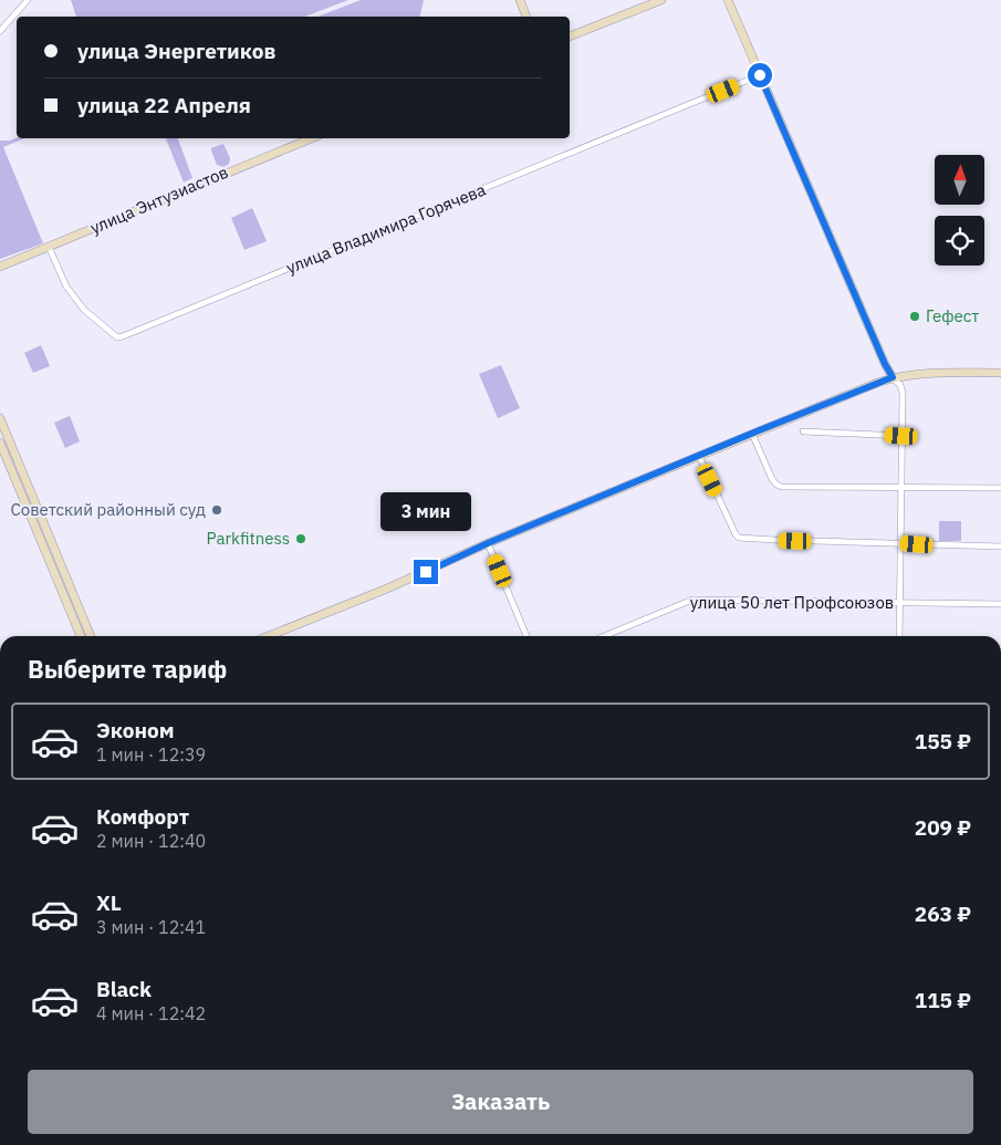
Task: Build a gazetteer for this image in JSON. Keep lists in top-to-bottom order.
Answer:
{
  "streets": {
    "main road": ["улица Энтузиастов"],
    "street": ["улица Владимира Горячева", "улица 50 лет Профсоюзов"]
  },
  "crossings": [
    ["улица Энтузиастов", "улица Владимира Горячева"]
  ],
  "places": ["Гефест", "Советский районный суд", "Parkfitness"],
  "north": "top",
  "page": {
    "banner": ["улица Энергетиков", "улица 22 Апреля"],
    "bubble": "3 мин",
    "heading": "Выберите тариф",
    "list": [
      {
        "name": "Эконом",
        "note": "1 мин · 12:39",
        "value": "155 ₽"
      },
      {
        "name": "Комфорт",
        "note": "2 мин · 12:40",
        "value": "209 ₽"
      },
      {
        "name": "XL",
        "note": "3 мин · 12:41",
        "value": "263 ₽"
      },
      {
        "name": "Black",
        "note": "4 мин · 12:42",
        "value": "115 ₽"
      }
    ],
    "buttons": "Заказать"
  }
}
